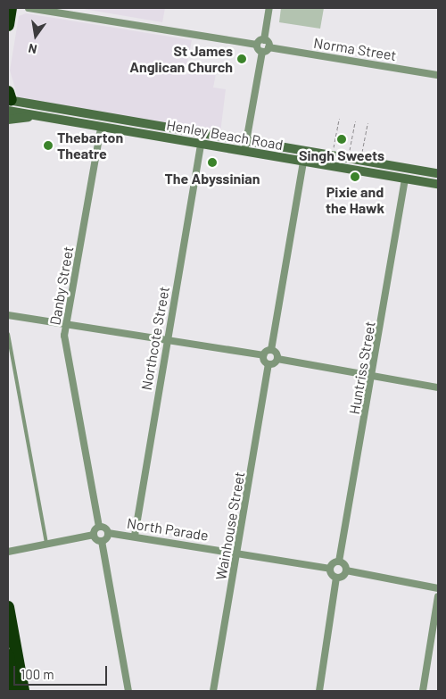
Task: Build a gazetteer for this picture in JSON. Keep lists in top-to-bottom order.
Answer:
{
  "streets": {
    "main road": ["Henley Beach Road"],
    "street": [
      "Norma Street",
      "Danby Street",
      "Northcote Street",
      "Huntriss Street",
      "Wainhouse Street",
      "North Parade"
    ]
  },
  "crossings": [
    ["Henley Beach Road", "Danby Street"],
    ["Henley Beach Road", "Northcote Street"],
    ["Henley Beach Road", "Huntriss Street"],
    ["Northcote Street", "North Parade"],
    ["Wainhouse Street", "North Parade"]
  ],
  "places": [
    "St James Anglican Church",
    "Singh Sweets",
    "Thebarton Theatre",
    "The Abyssinian",
    "Pixie and the Hawk"
  ],
  "scale_bar": "100 m",
  "north": "bottom"
}
